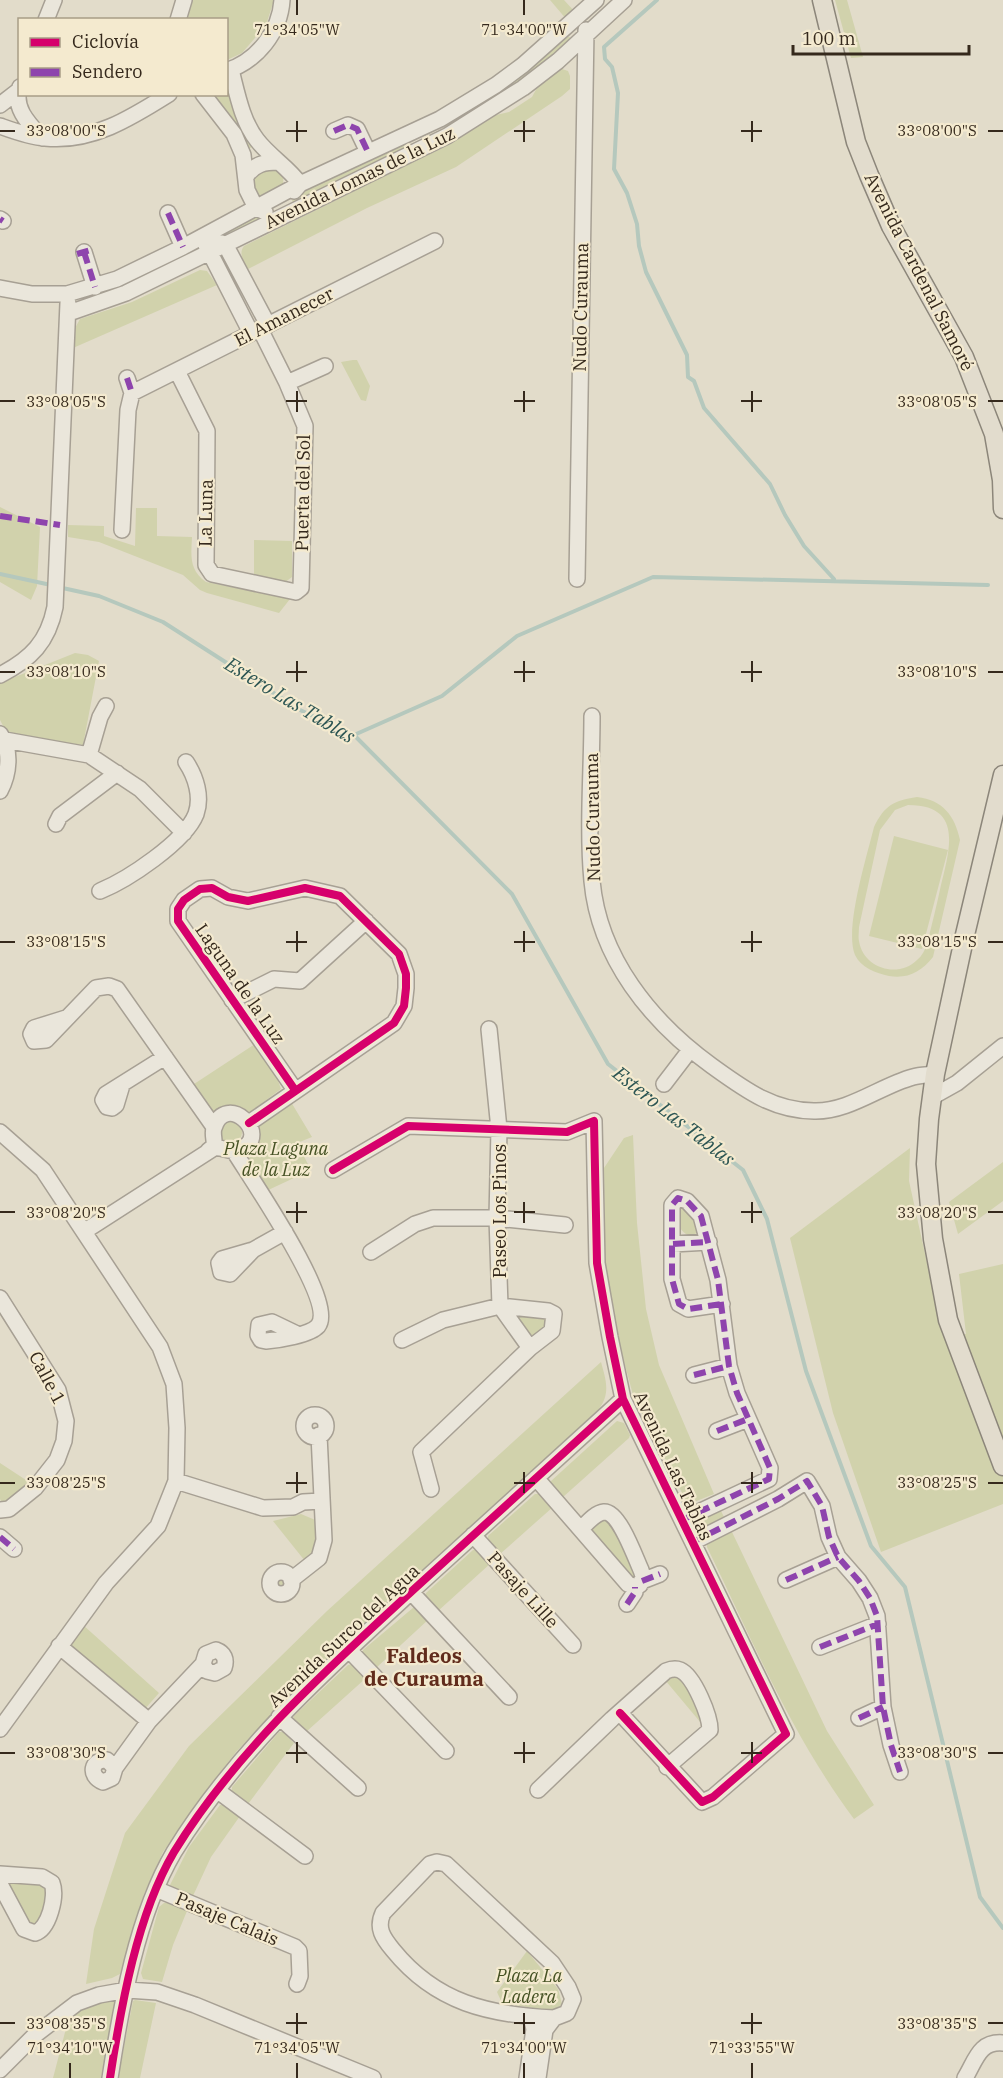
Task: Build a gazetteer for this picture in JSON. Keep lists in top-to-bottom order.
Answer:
{
  "streets": {
    "main road": ["Avenida Cardenal Samoré"],
    "street": [
      "Avenida Lomas de la Luz",
      "Nudo Curauma",
      "El Amanecer",
      "Puerta del Sol",
      "La Luna",
      "Laguna de la Luz",
      "Paseo Los Pinos",
      "Calle 1",
      "Avenida Las Tablas",
      "Pasaje Lille",
      "Avenida Surco del Agua",
      "Pasaje Calais"
    ]
  },
  "crossings": [
    ["Avenida Lomas de la Luz", "Nudo Curauma"],
    ["Avenida Lomas de la Luz", "Puerta del Sol"],
    ["El Amanecer", "Puerta del Sol"],
    ["El Amanecer", "La Luna"],
    ["Puerta del Sol", "La Luna"],
    ["Avenida Las Tablas", "Avenida Surco del Agua"],
    ["Pasaje Lille", "Avenida Surco del Agua"],
    ["Avenida Surco del Agua", "Pasaje Calais"]
  ],
  "districts": ["Faldeos de Curauma"],
  "water": ["Estero Las Tablas"],
  "parks": ["Plaza Laguna de la Luz", "Plaza La Ladera"],
  "legend": ["Ciclovía", "Sendero"],
  "scale_bar": "100 m",
  "coordinates": [
    "71°34'05\"W",
    "71°34'00\"W",
    "33°08'00\"S",
    "33°08'05\"S",
    "33°08'10\"S",
    "33°08'15\"S",
    "33°08'20\"S",
    "33°08'25\"S",
    "33°08'30\"S",
    "33°08'35\"S",
    "71°34'10\"W",
    "71°33'55\"W"
  ]
}
